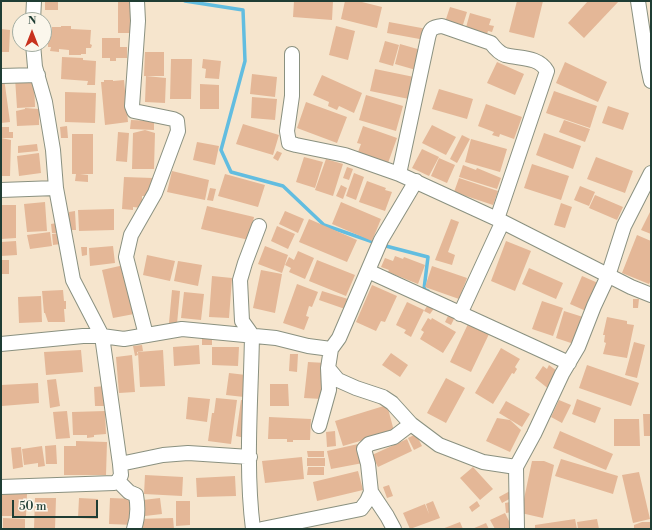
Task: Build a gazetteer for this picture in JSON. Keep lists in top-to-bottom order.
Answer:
{
  "scale_bar": "50 m",
  "north": "top"
}
